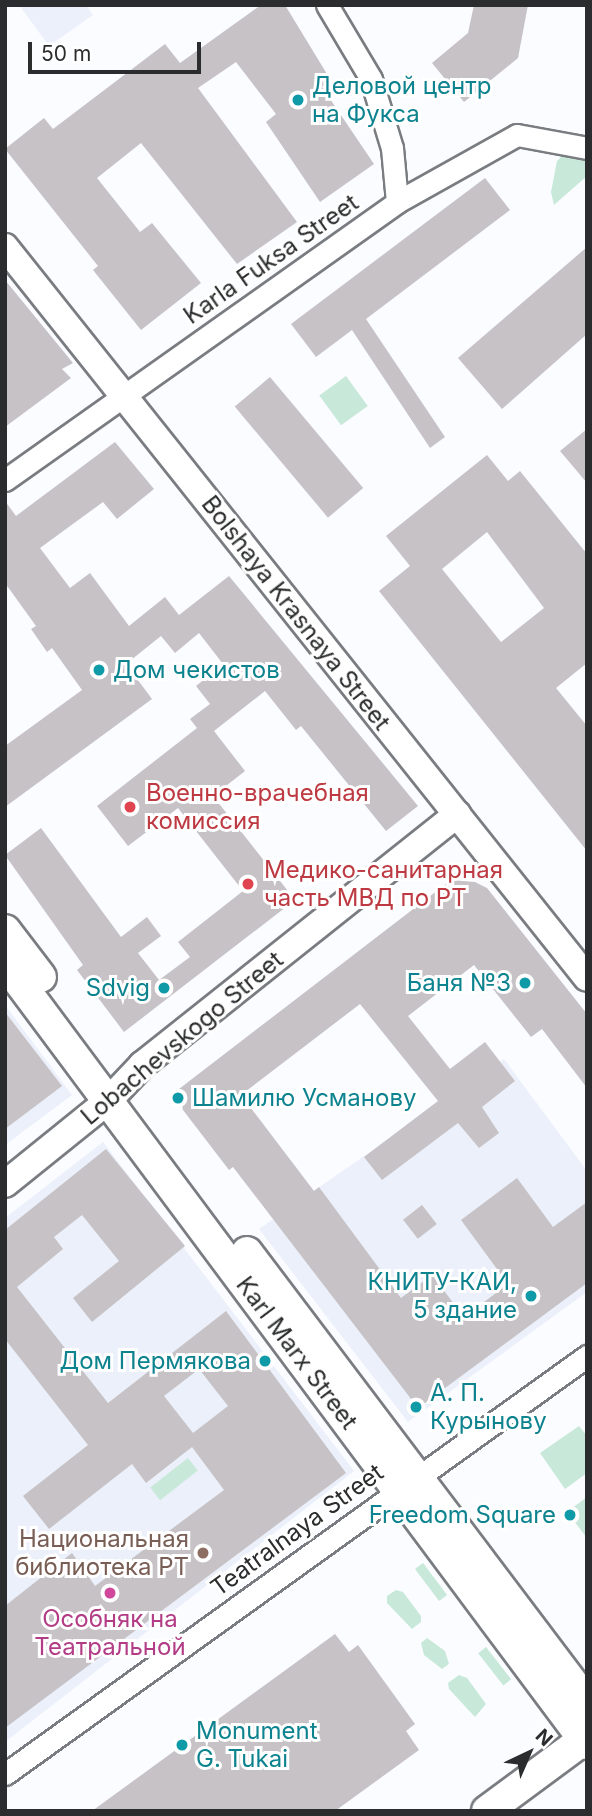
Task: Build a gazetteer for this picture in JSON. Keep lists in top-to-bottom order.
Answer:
{
  "streets": {
    "main road": ["Karl Marx Street"],
    "street": [
      "Karla Fuksa Street",
      "Bolshaya Krasnaya Street",
      "Lobachevskogo Street",
      "Teatralnaya Street"
    ]
  },
  "crossings": [
    ["Karla Fuksa Street", "Bolshaya Krasnaya Street"],
    ["Bolshaya Krasnaya Street", "Lobachevskogo Street"],
    ["Lobachevskogo Street", "Karl Marx Street"],
    ["Karl Marx Street", "Teatralnaya Street"]
  ],
  "places": [
    "Деловой центр на Фукса",
    "Дом чекистов",
    "Военно-врачебная комиссия",
    "Медико-санитарная часть МВД по РТ",
    "Баня №3",
    "Sdvig",
    "Шамилю Усманову",
    "КНИТУ-КАИ, 5 здание",
    "Дом Пермякова",
    "А. П. Курынову",
    "Freedom Square",
    "Национальная библиотека РТ",
    "Особняк на Театральной",
    "Monument G. Tukai"
  ],
  "scale_bar": "50 m",
  "north": "top right"
}
